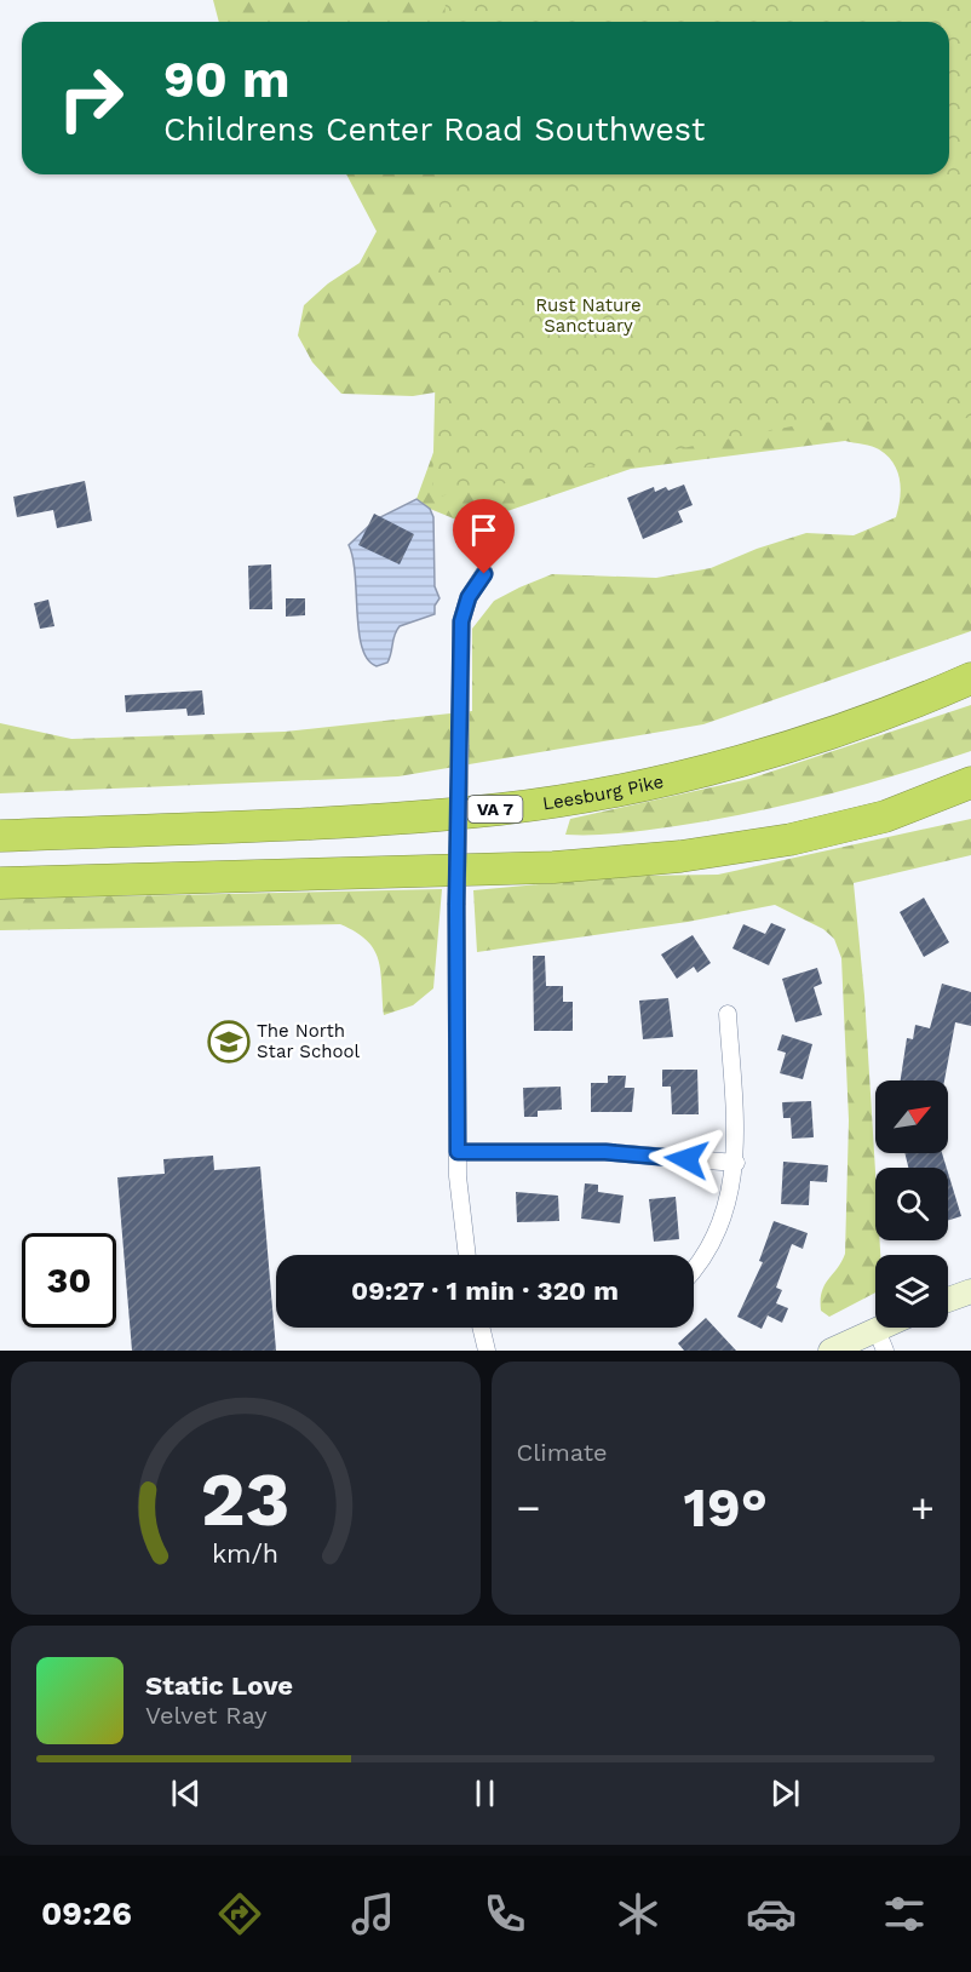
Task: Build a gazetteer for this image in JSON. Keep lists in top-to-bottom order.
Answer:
{
  "streets": {
    "highway": ["Leesburg Pike", "VA 7"]
  },
  "parks": ["Rust Nature Sanctuary"],
  "places": {
    "school or university": ["The North Star School"]
  },
  "north": "top right",
  "page": {
    "turn": ["90 m", "Childrens Center Road Southwest"],
    "limit": "30",
    "trip": "09:27 · 1 min · 320 m",
    "tile": "Climate",
    "heat": ["−", "19°", "+"],
    "song": ["Static Love", "Velvet Ray"],
    "tabs": "09:26",
    "gauge": ["23", "km/h"]
  }
}
